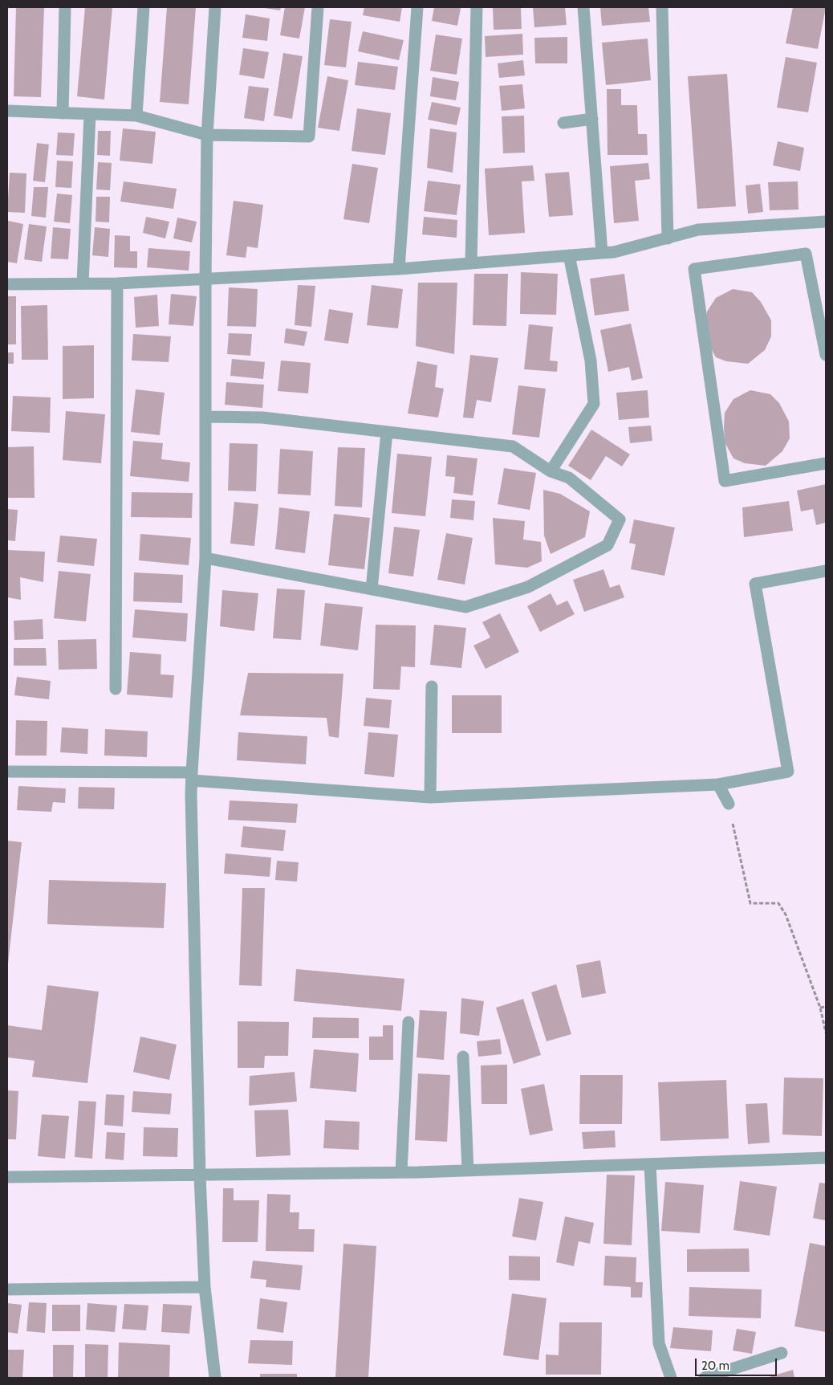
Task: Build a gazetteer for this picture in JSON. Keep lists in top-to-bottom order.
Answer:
{
  "scale_bar": "20 m"
}
